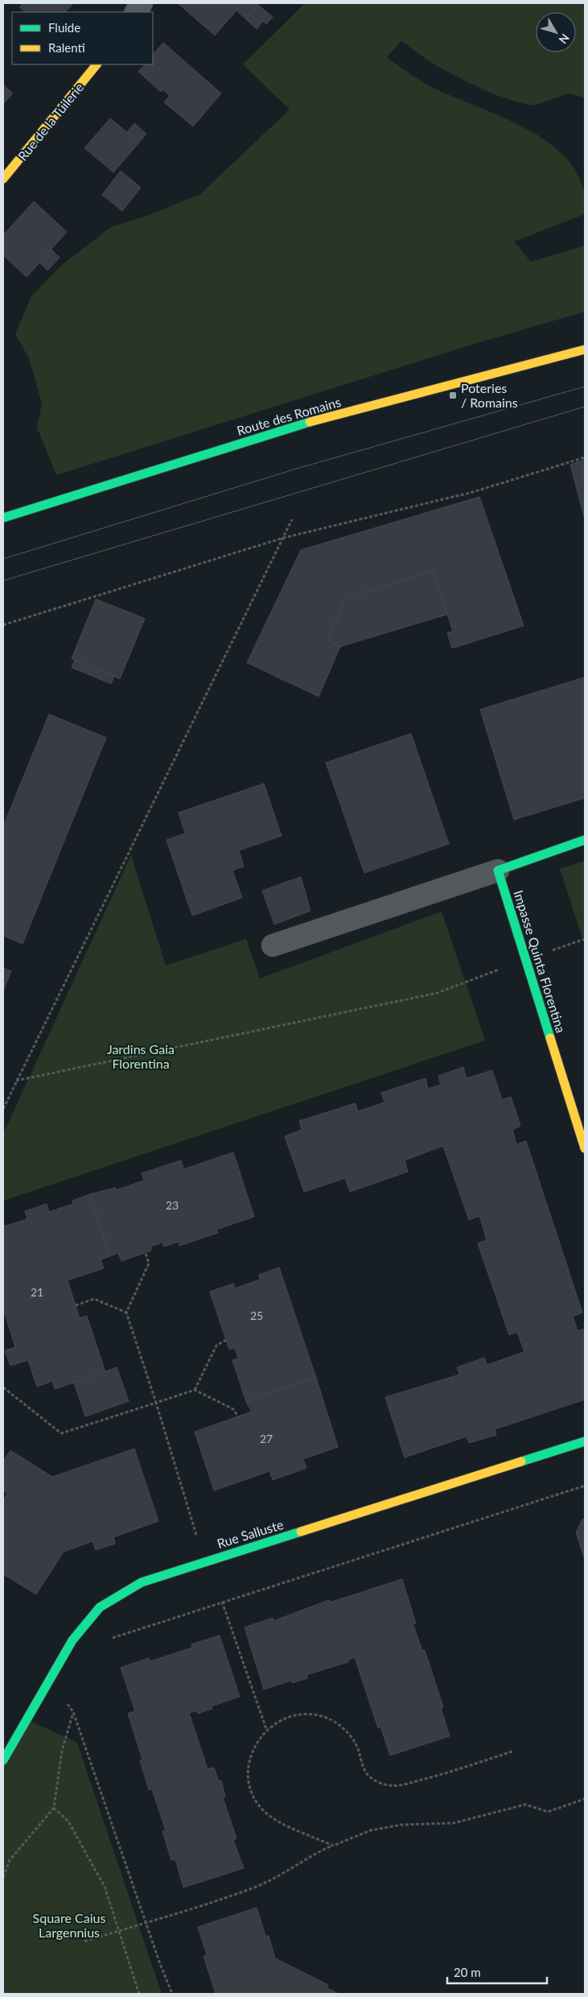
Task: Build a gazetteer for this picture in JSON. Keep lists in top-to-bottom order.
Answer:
{
  "streets": {
    "street": [
      "Rue de la Tuilerie",
      "Route des Romains",
      "Impasse Quinta Florentina",
      "Rue Salluste"
    ]
  },
  "parks": ["Jardins Gaia Florentina", "Square Caius Largennius"],
  "places": {
    "transit": ["Poteries / Romains"]
  },
  "house_numbers": [
    "23",
    "21",
    "25",
    "27"
  ],
  "legend": ["Fluide", "Ralenti"],
  "scale_bar": "20 m",
  "north": "bottom right"
}
